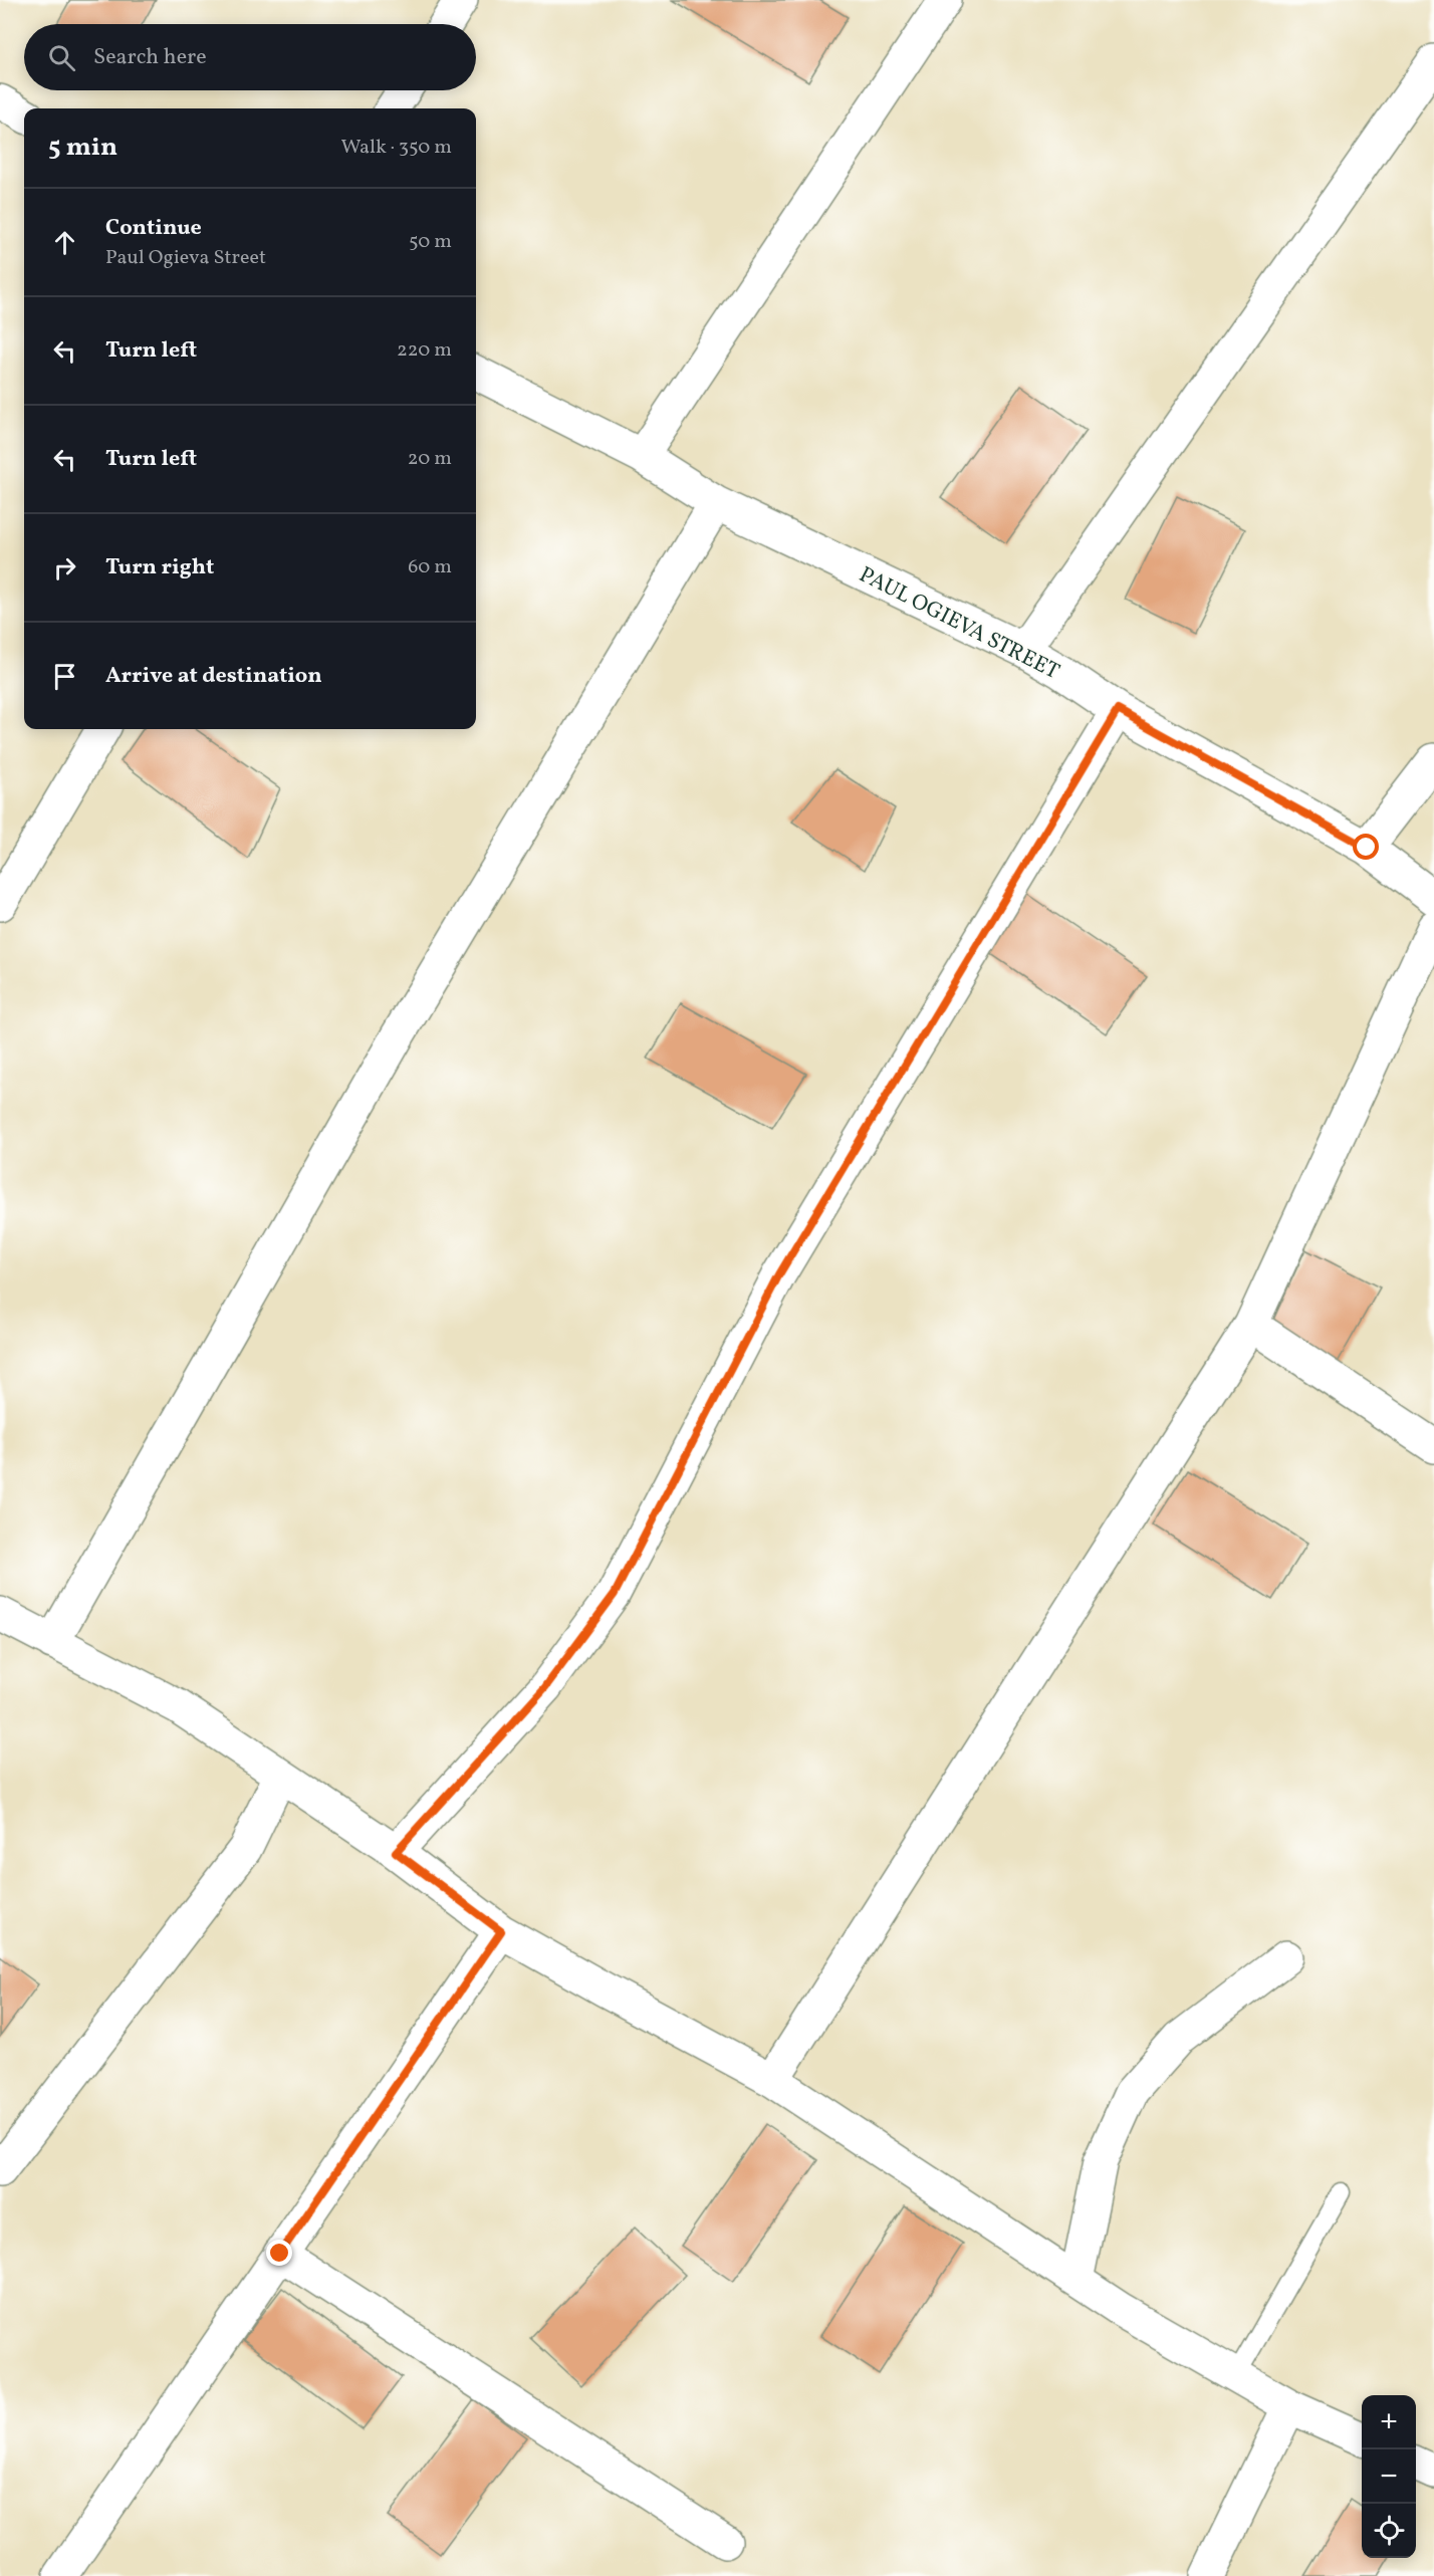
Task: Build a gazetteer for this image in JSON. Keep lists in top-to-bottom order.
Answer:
{
  "streets": {
    "street": ["PAUL OGIEVA STREET"]
  },
  "page": {
    "search": "Search here",
    "heading": ["5 min", "Walk · 350 m"],
    "list": [
      ["Continue", "Paul Ogieva Street", "50 m"],
      ["Turn left", "220 m"],
      ["Turn left", "20 m"],
      ["Turn right", "60 m"],
      "Arrive at destination"
    ],
    "map_buttons": ["+", "−"]
  }
}
